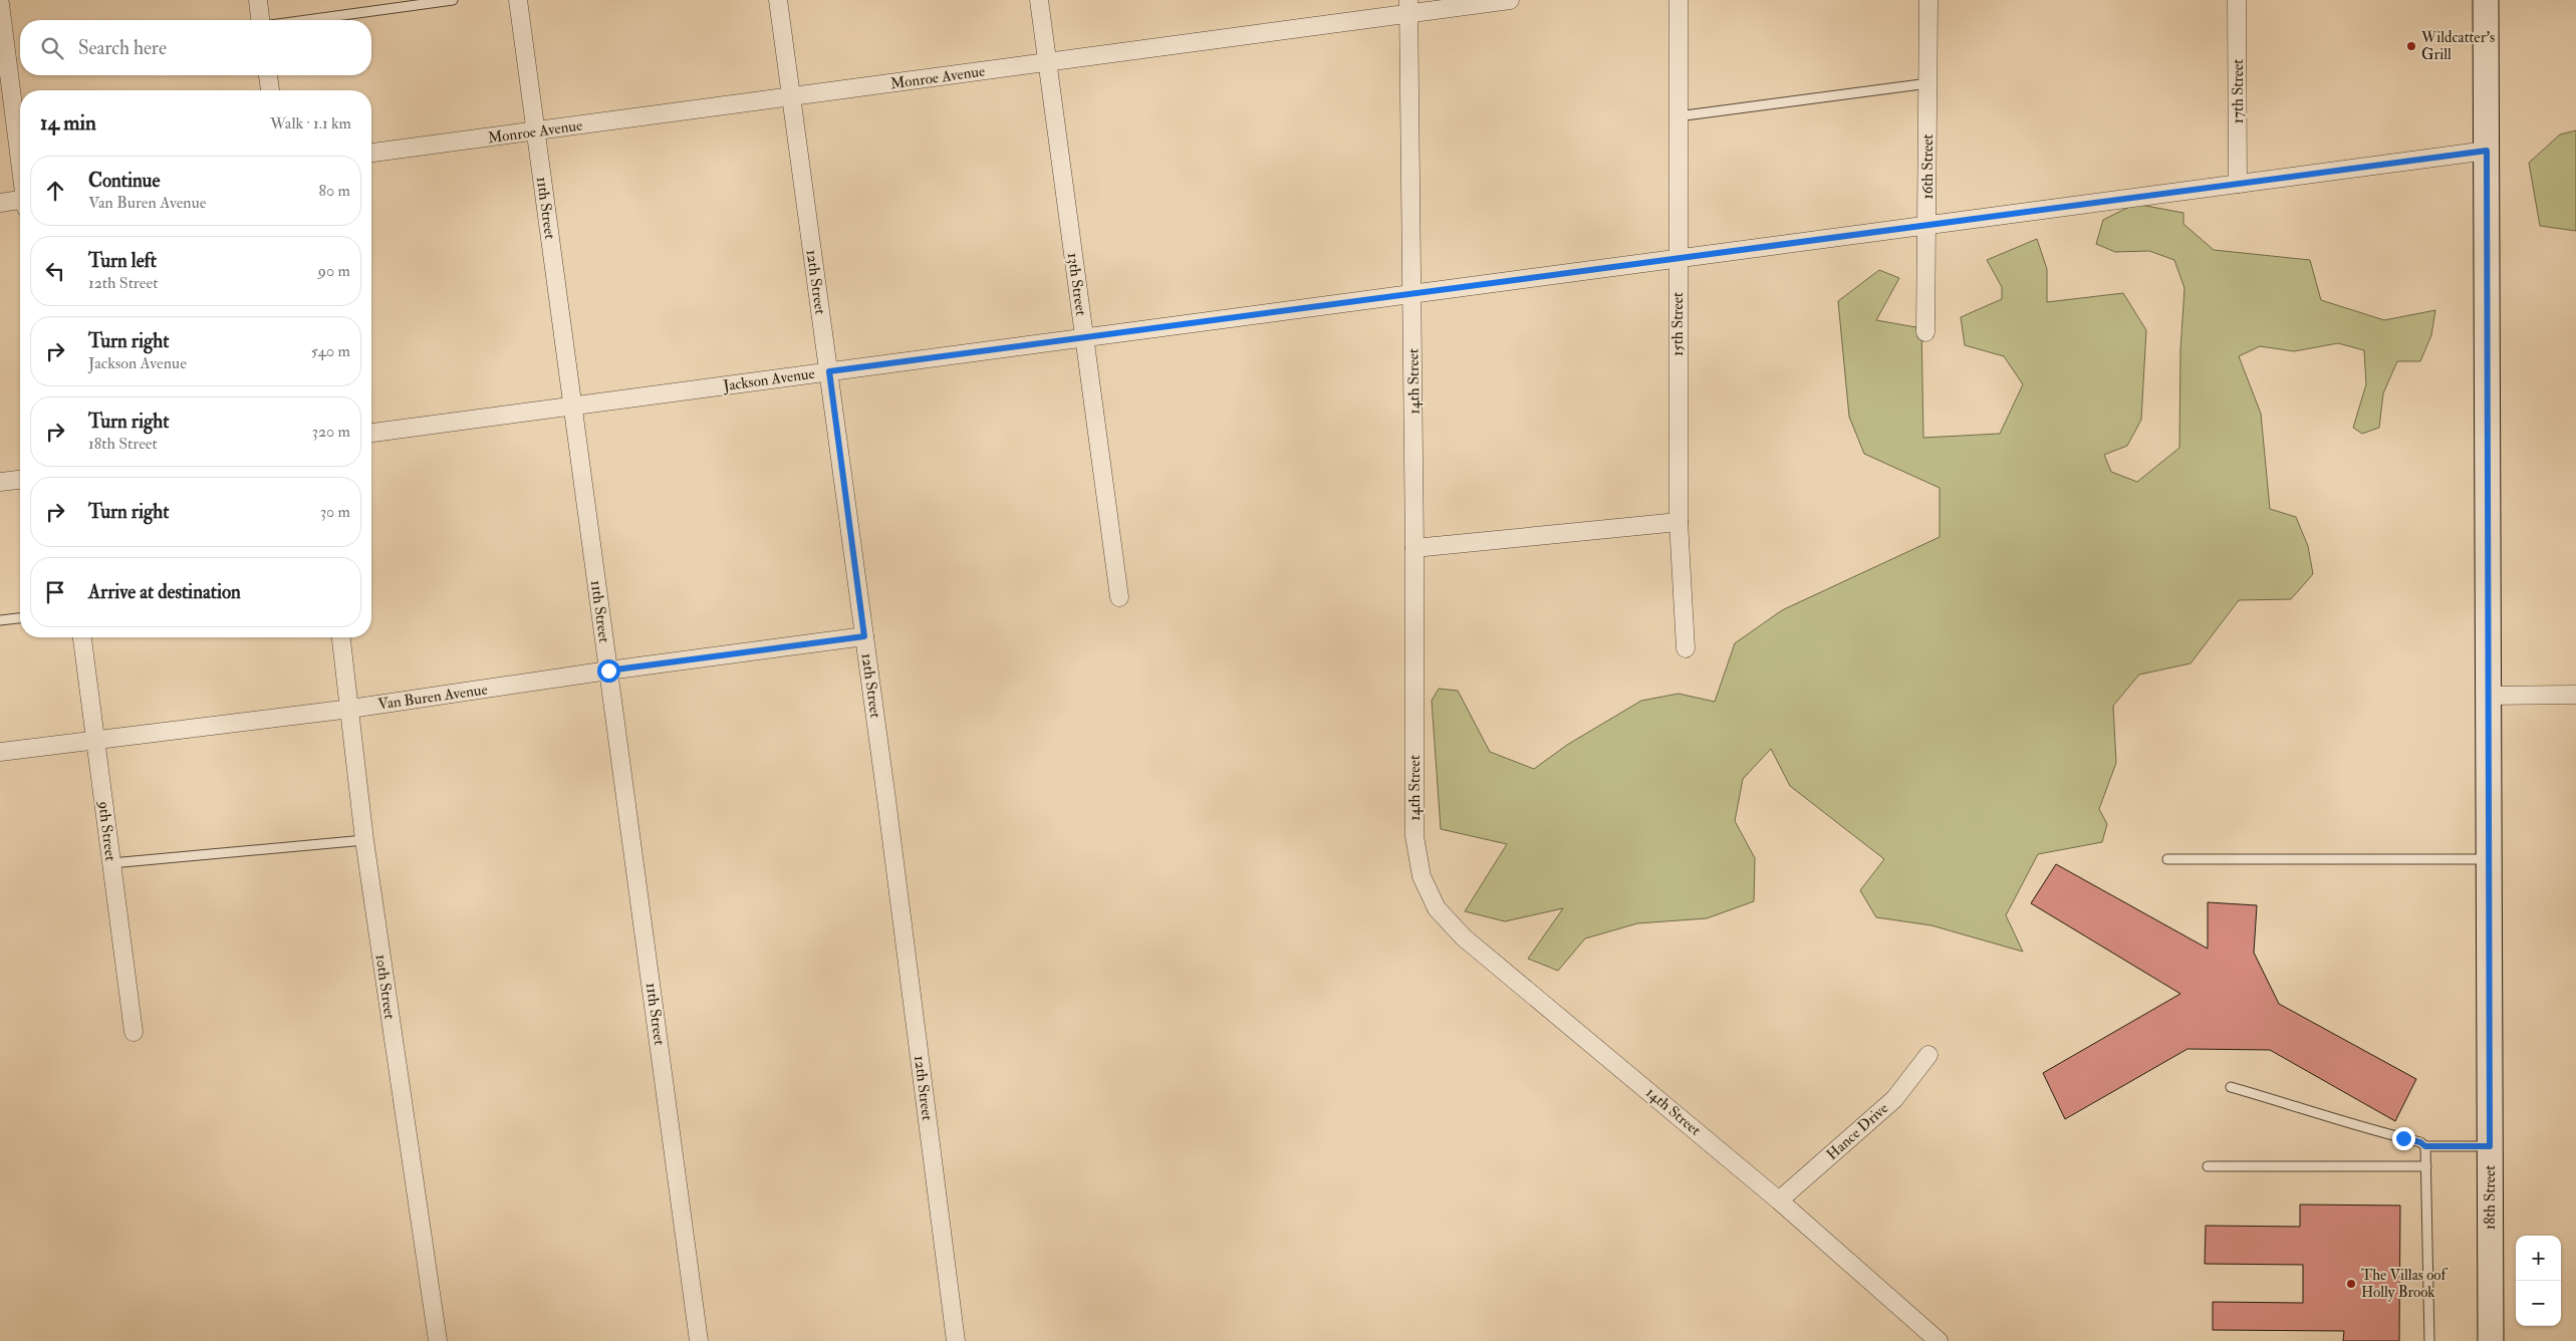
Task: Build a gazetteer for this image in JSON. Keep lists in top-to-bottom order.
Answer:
{
  "streets": {
    "main road": ["18th Street"],
    "street": [
      "Monroe Avenue",
      "17th Street",
      "16th Street",
      "11th Street",
      "12th Street",
      "13th Street",
      "15th Street",
      "Jackson Avenue",
      "14th Street",
      "Van Buren Avenue",
      "9th Street",
      "10th Street",
      "Hance Drive"
    ]
  },
  "crossings": [
    ["Monroe Avenue", "11th Street"],
    ["Monroe Avenue", "12th Street"],
    ["Monroe Avenue", "13th Street"],
    ["Monroe Avenue", "14th Street"],
    ["17th Street", "Jackson Avenue"],
    ["16th Street", "Jackson Avenue"],
    ["11th Street", "Jackson Avenue"],
    ["11th Street", "Van Buren Avenue"],
    ["12th Street", "Jackson Avenue"],
    ["12th Street", "Van Buren Avenue"],
    ["13th Street", "Jackson Avenue"],
    ["15th Street", "Jackson Avenue"],
    ["Jackson Avenue", "14th Street"],
    ["Jackson Avenue", "18th Street"],
    ["14th Street", "Hance Drive"],
    ["Van Buren Avenue", "9th Street"],
    ["Van Buren Avenue", "10th Street"]
  ],
  "places": ["Wildcatter's Grill", "The Villas oof Holly Brook"],
  "page": {
    "search": "Search here",
    "heading": ["14 min", "Walk · 1.1 km"],
    "list": [
      ["Continue", "Van Buren Avenue", "80 m"],
      ["Turn left", "12th Street", "90 m"],
      ["Turn right", "Jackson Avenue", "540 m"],
      ["Turn right", "18th Street", "320 m"],
      ["Turn right", "30 m"],
      "Arrive at destination"
    ],
    "map_buttons": ["+", "−"]
  }
}
